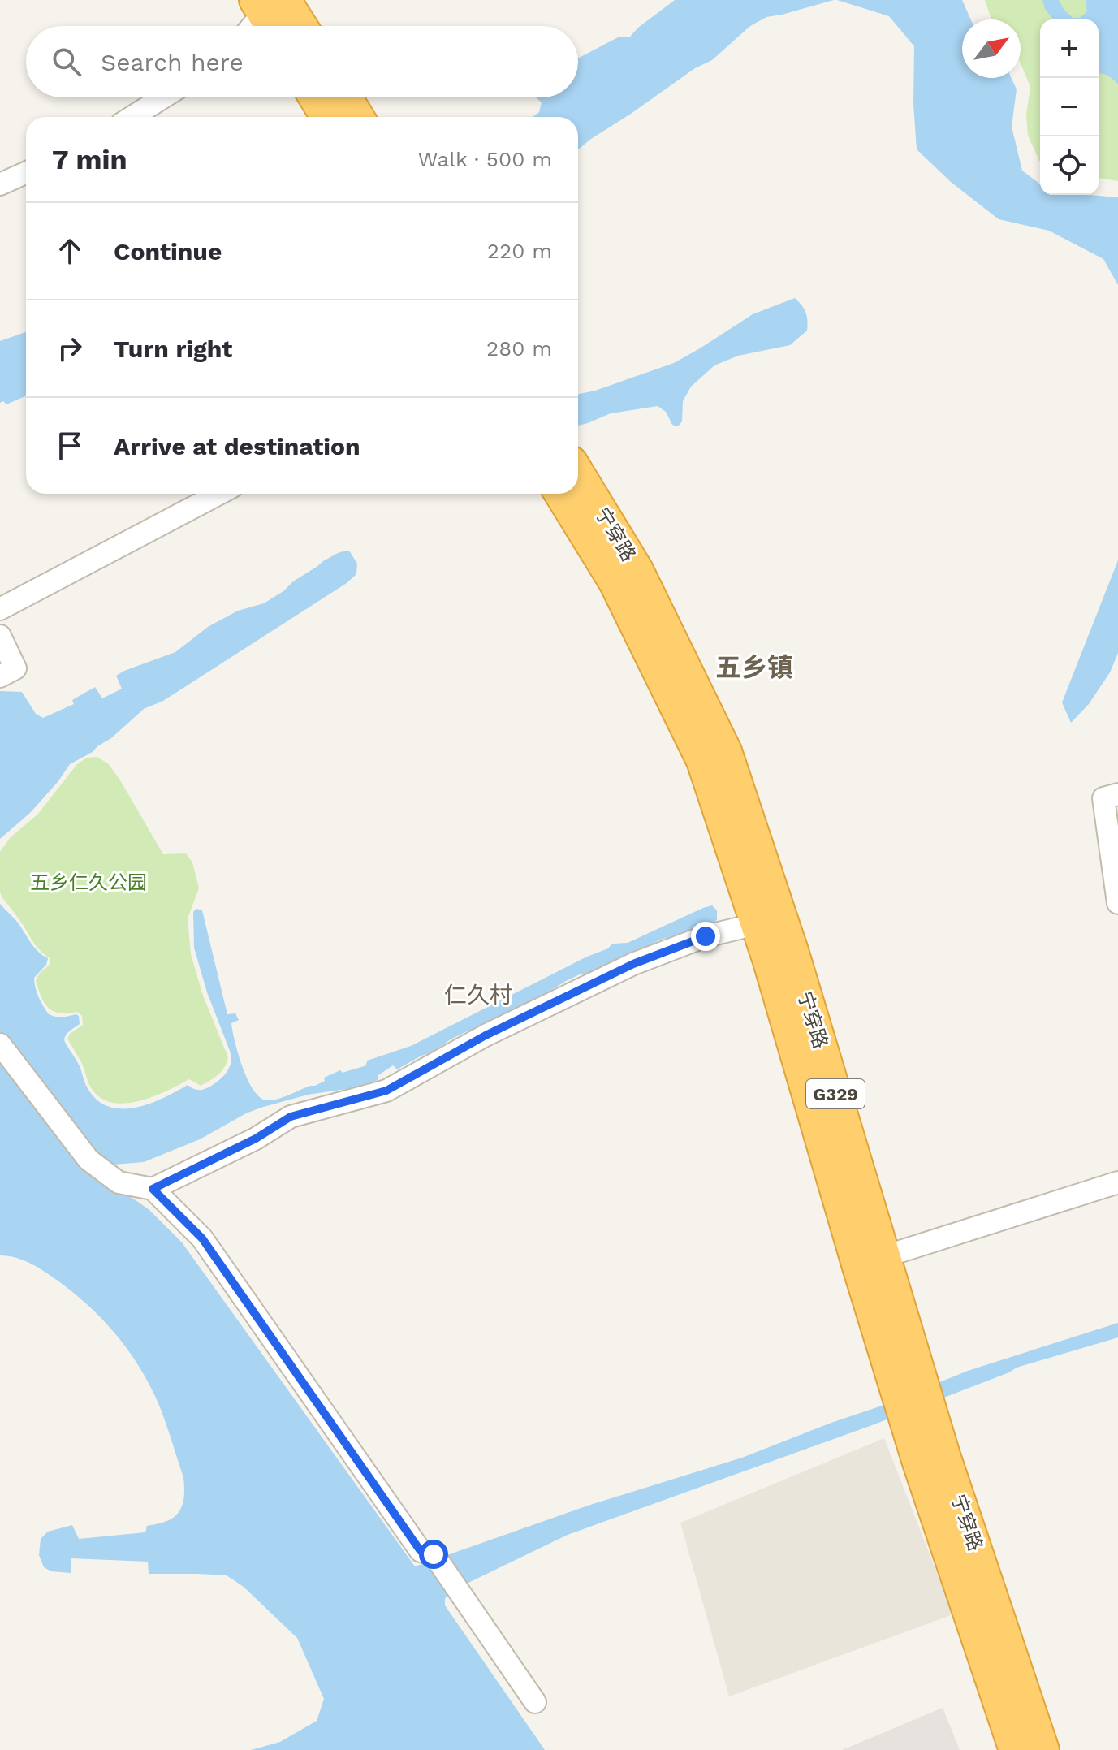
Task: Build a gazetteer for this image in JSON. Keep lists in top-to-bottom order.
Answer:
{
  "streets": {
    "highway": ["宁穿路", "G329"]
  },
  "districts": ["五乡镇", "仁久村"],
  "parks": ["五乡仁久公园"],
  "north": "top right",
  "page": {
    "map_buttons": ["+", "−"],
    "search": "Search here",
    "heading": ["7 min", "Walk · 500 m"],
    "list": [
      ["Continue", "220 m"],
      ["Turn right", "280 m"],
      "Arrive at destination"
    ]
  }
}
